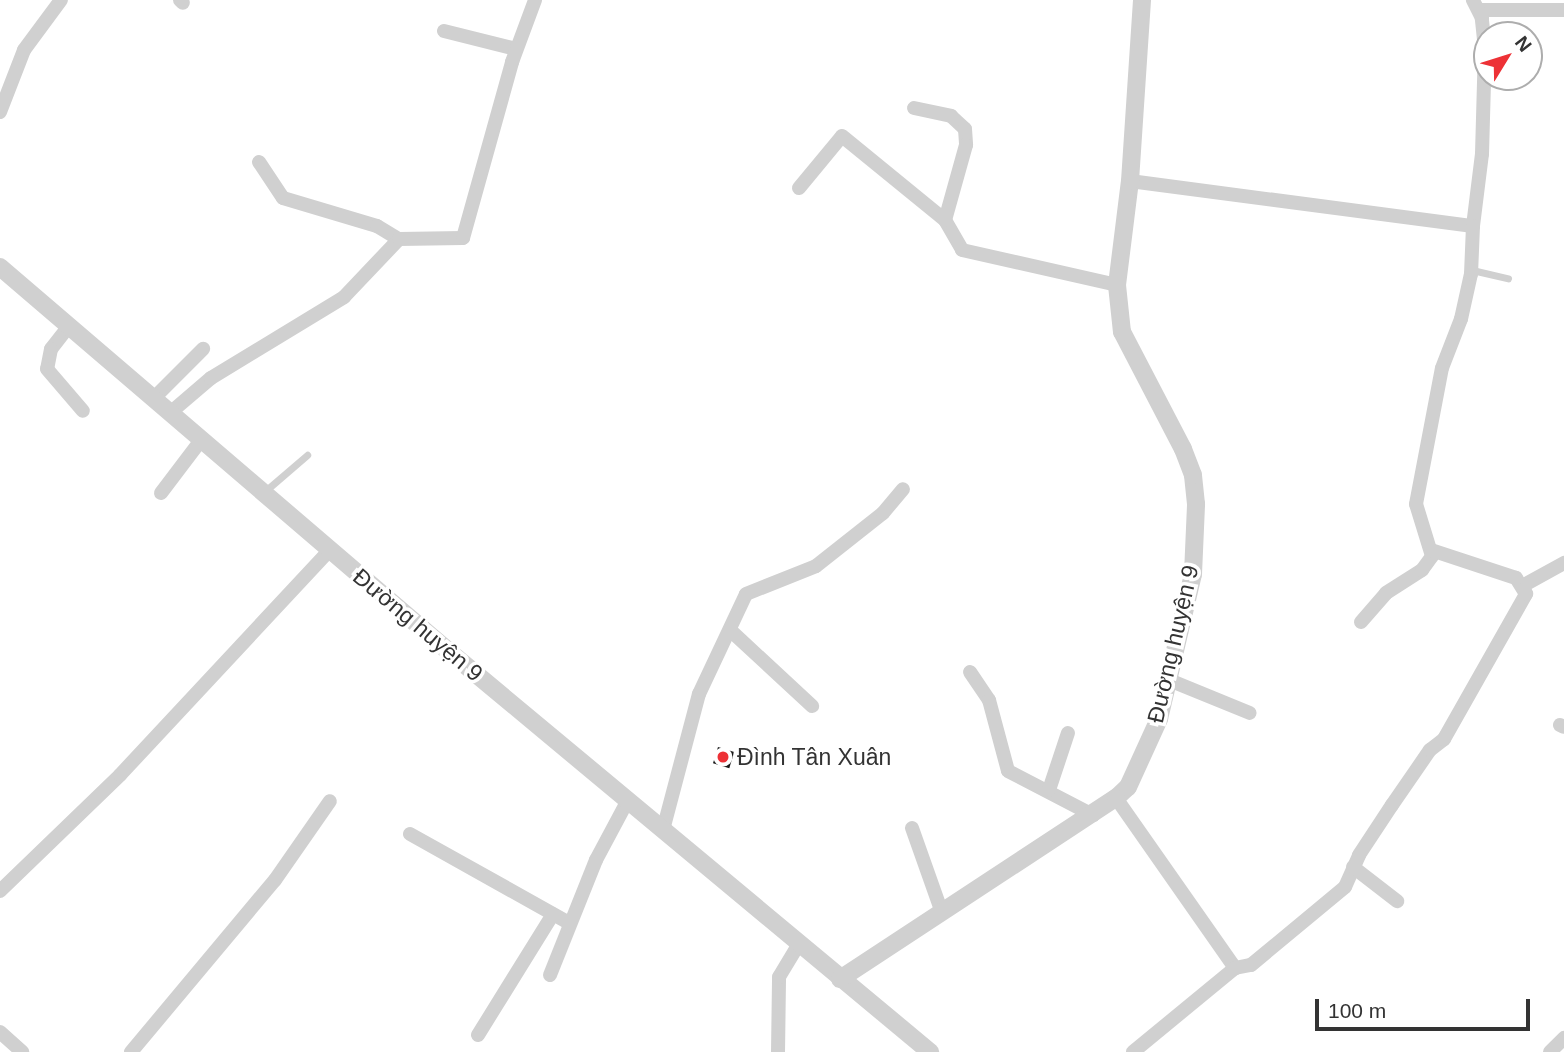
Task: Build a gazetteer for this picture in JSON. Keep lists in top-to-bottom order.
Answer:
{
  "streets": {
    "street": ["Đường huyện 9"]
  },
  "places": ["Đình Tân Xuân"],
  "scale_bar": "100 m",
  "north": "top right"
}
